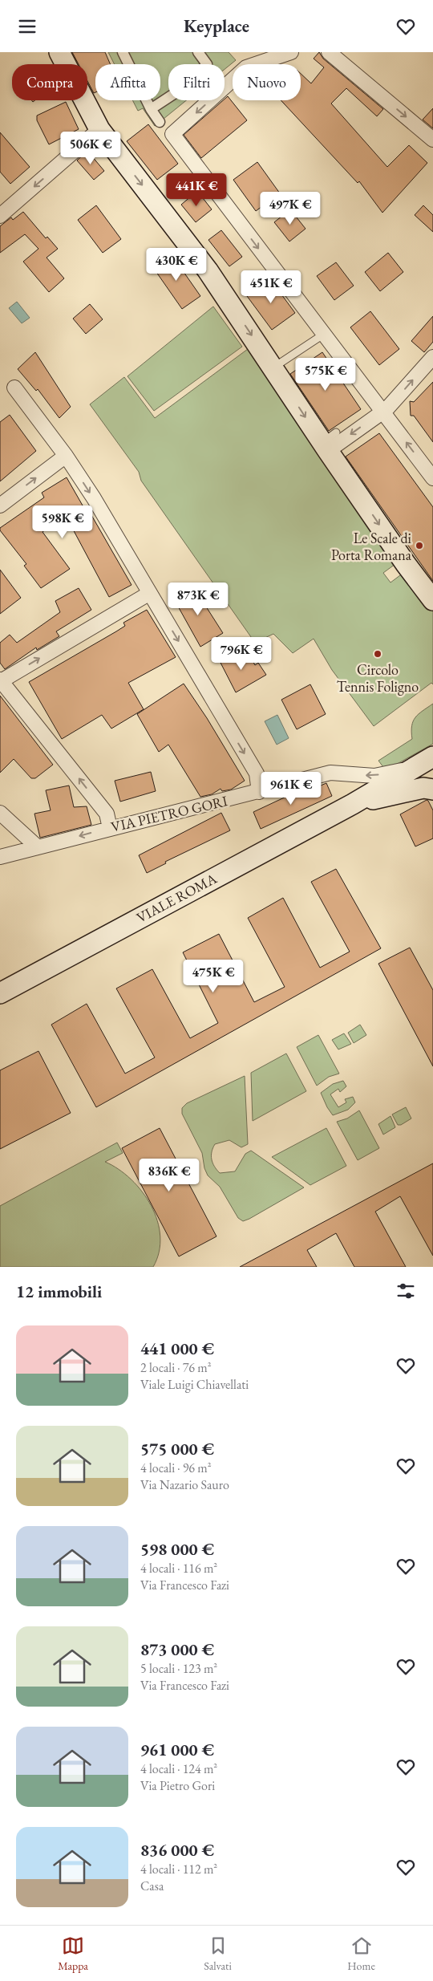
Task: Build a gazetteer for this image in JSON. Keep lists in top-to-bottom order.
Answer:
{
  "streets": {
    "main road": ["VIALE ROMA"],
    "street": ["VIA PIETRO GORI"]
  },
  "one_way": ["VIA PIETRO GORI"],
  "places": ["Le Scale di Porta Romana", "Circolo Tennis Foligno"],
  "page": {
    "header": "Keyplace",
    "chip": [
      "Compra",
      "Affitta",
      "Filtri",
      "Nuovo"
    ],
    "price": [
      "506K €",
      "441K €",
      "497K €",
      "430K €",
      "451K €",
      "575K €",
      "598K €",
      "873K €",
      "796K €",
      "961K €",
      "475K €",
      "836K €"
    ],
    "heading": "12 immobili",
    "list": [
      {
        "name": "441 000 €",
        "note": "2 locali · 76 m² · Viale Luigi Chiavellati"
      },
      {
        "name": "575 000 €",
        "note": "4 locali · 96 m² · Via Nazario Sauro"
      },
      {
        "name": "598 000 €",
        "note": "4 locali · 116 m² · Via Francesco Fazi"
      },
      {
        "name": "873 000 €",
        "note": "5 locali · 123 m² · Via Francesco Fazi"
      },
      {
        "name": "961 000 €",
        "note": "4 locali · 124 m² · Via Pietro Gori"
      },
      {
        "name": "836 000 €",
        "note": "4 locali · 112 m² · Casa"
      }
    ],
    "tabs": ["Mappa", "Salvati", "Home"]
  }
}
